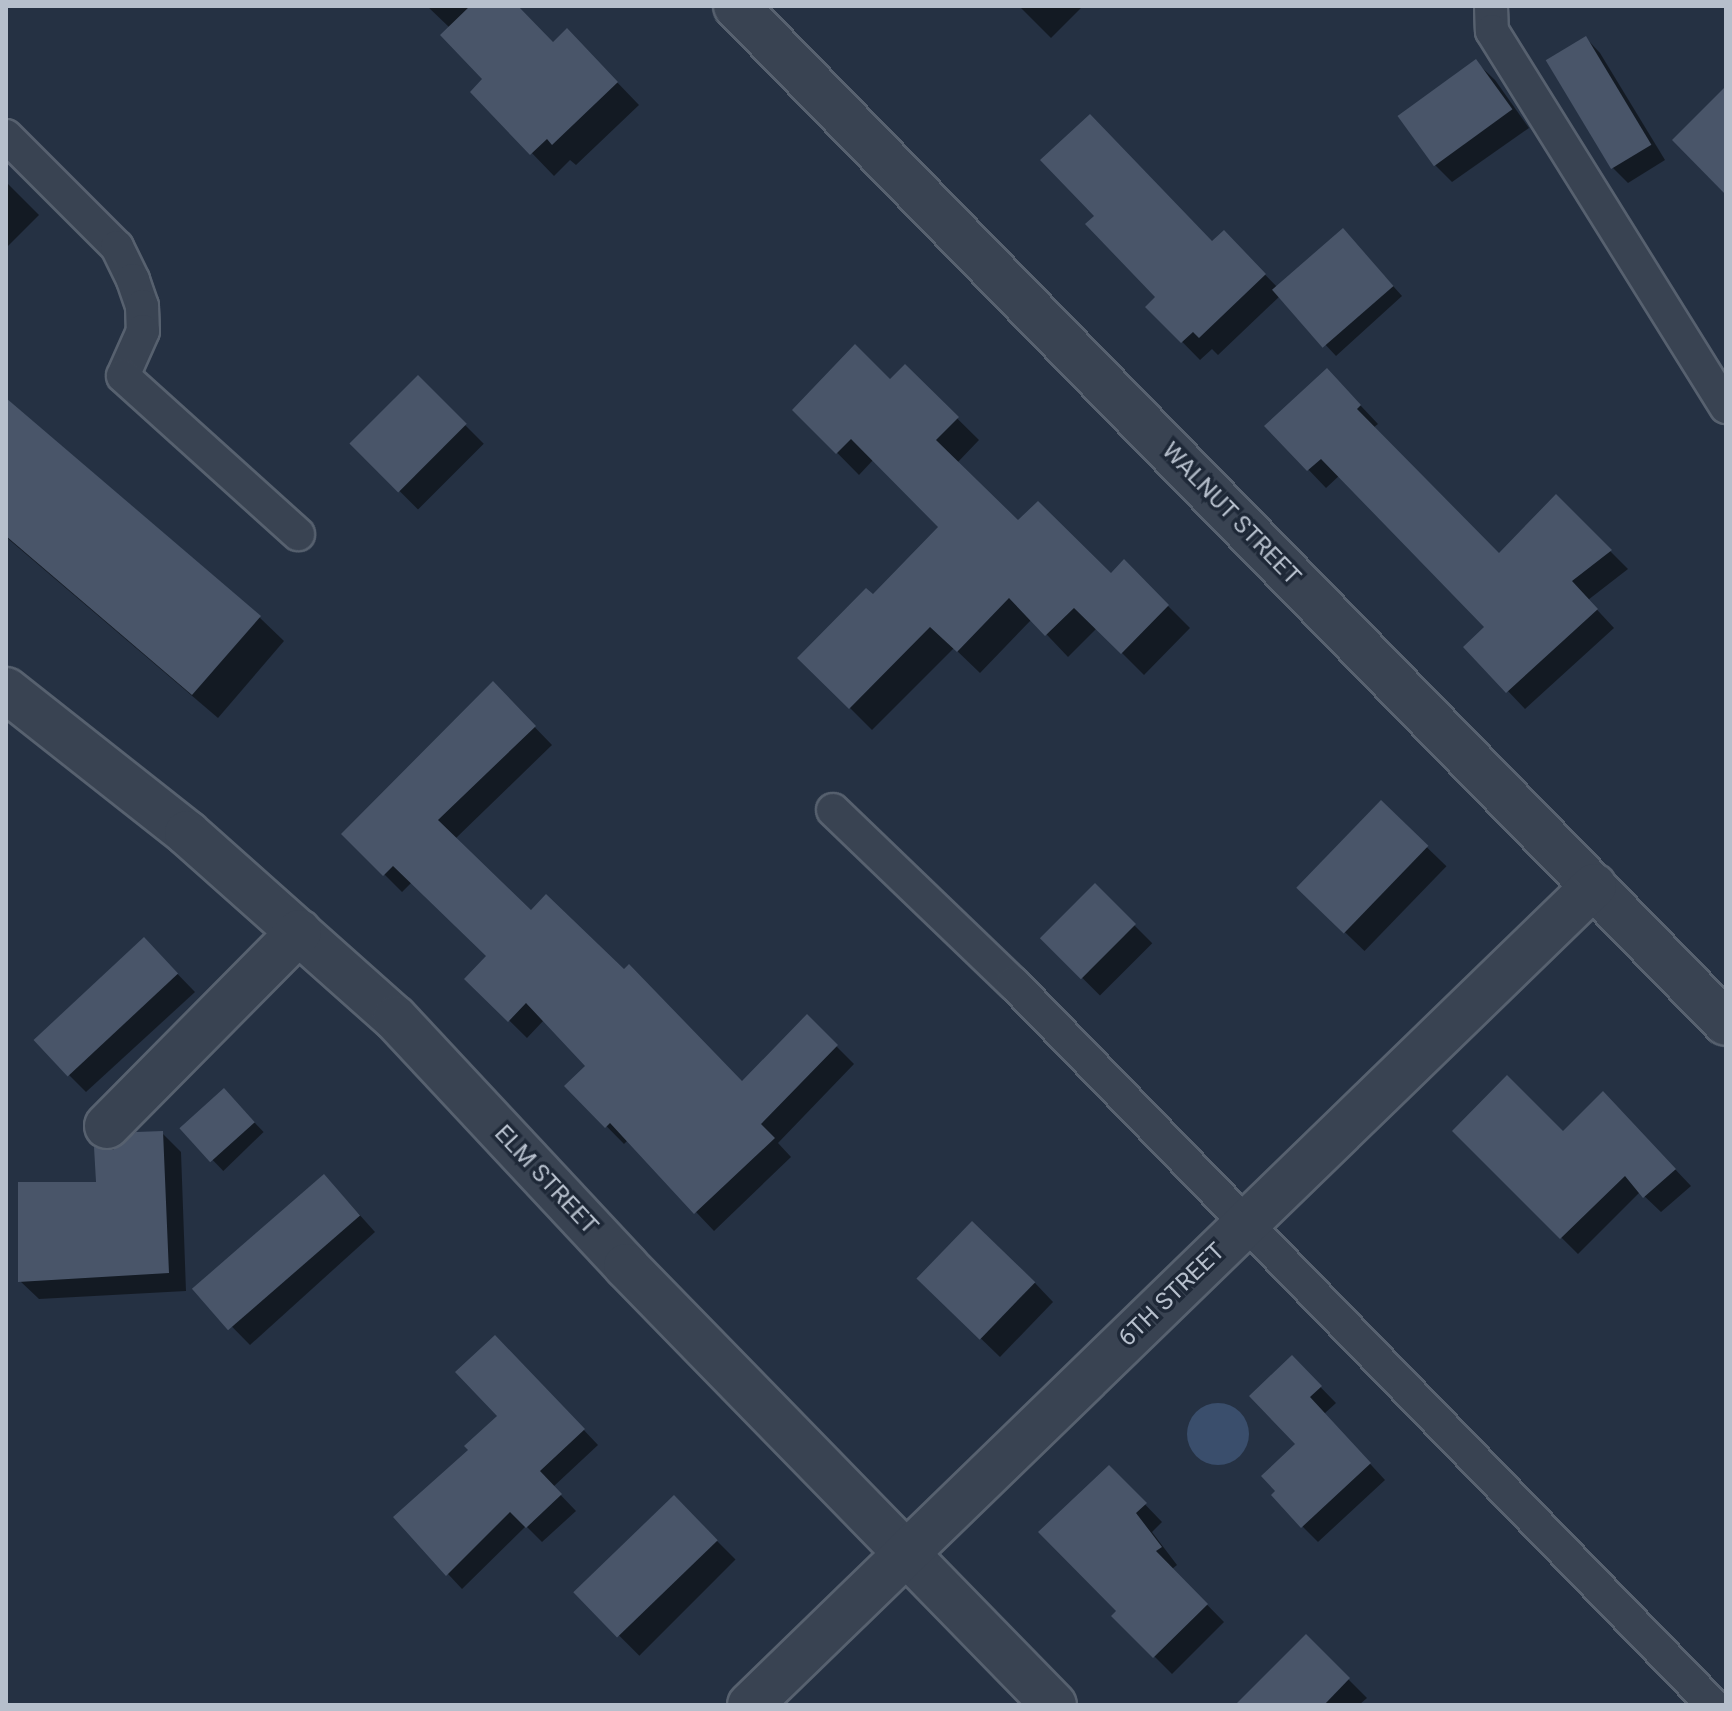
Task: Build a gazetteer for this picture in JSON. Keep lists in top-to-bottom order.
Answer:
{
  "streets": {
    "street": ["WALNUT STREET", "ELM STREET", "6TH STREET"]
  },
  "crossings": [
    ["WALNUT STREET", "6TH STREET"],
    ["ELM STREET", "6TH STREET"]
  ]
}
